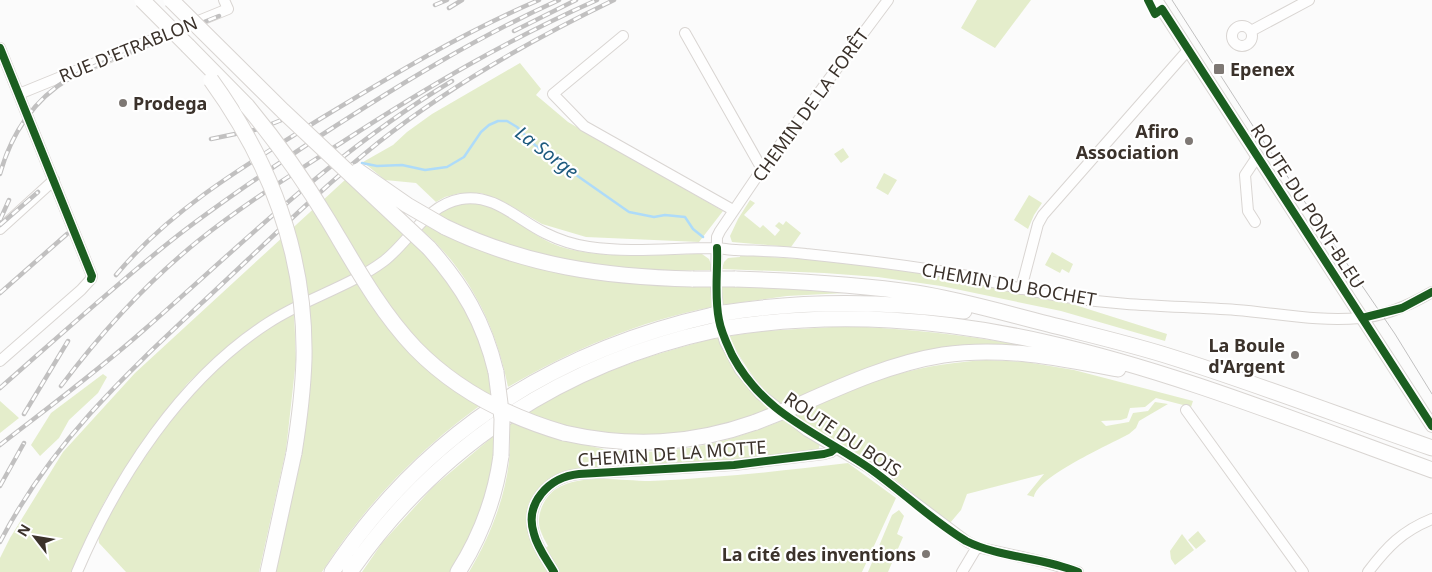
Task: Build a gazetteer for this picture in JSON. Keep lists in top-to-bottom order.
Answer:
{
  "streets": {
    "main road": ["ROUTE DU PONT-BLEU"],
    "street": [
      "RUE D'ETRABLON",
      "CHEMIN DE LA FORÊT",
      "CHEMIN DU BOCHET",
      "ROUTE DU BOIS",
      "CHEMIN DE LA MOTTE"
    ]
  },
  "crossings": [
    ["CHEMIN DE LA FORÊT", "CHEMIN DU BOCHET"],
    ["CHEMIN DE LA FORÊT", "ROUTE DU BOIS"],
    ["ROUTE DU PONT-BLEU", "CHEMIN DU BOCHET"],
    ["CHEMIN DU BOCHET", "ROUTE DU BOIS"],
    ["ROUTE DU BOIS", "CHEMIN DE LA MOTTE"]
  ],
  "water": ["La Sorge"],
  "places": {
    "transit": ["Epenex"],
    "other": [
      "Prodega",
      "Afiro Association",
      "La Boule d'Argent",
      "La cité des inventions"
    ]
  },
  "north": "top left"
}
